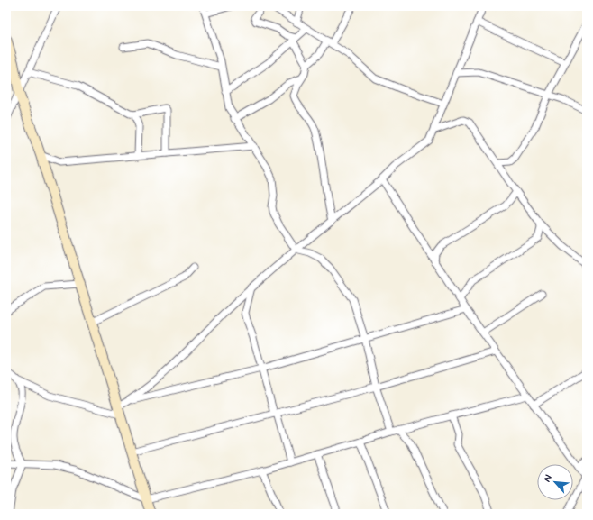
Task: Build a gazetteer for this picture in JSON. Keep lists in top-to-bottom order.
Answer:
{
  "north": "top left"
}
